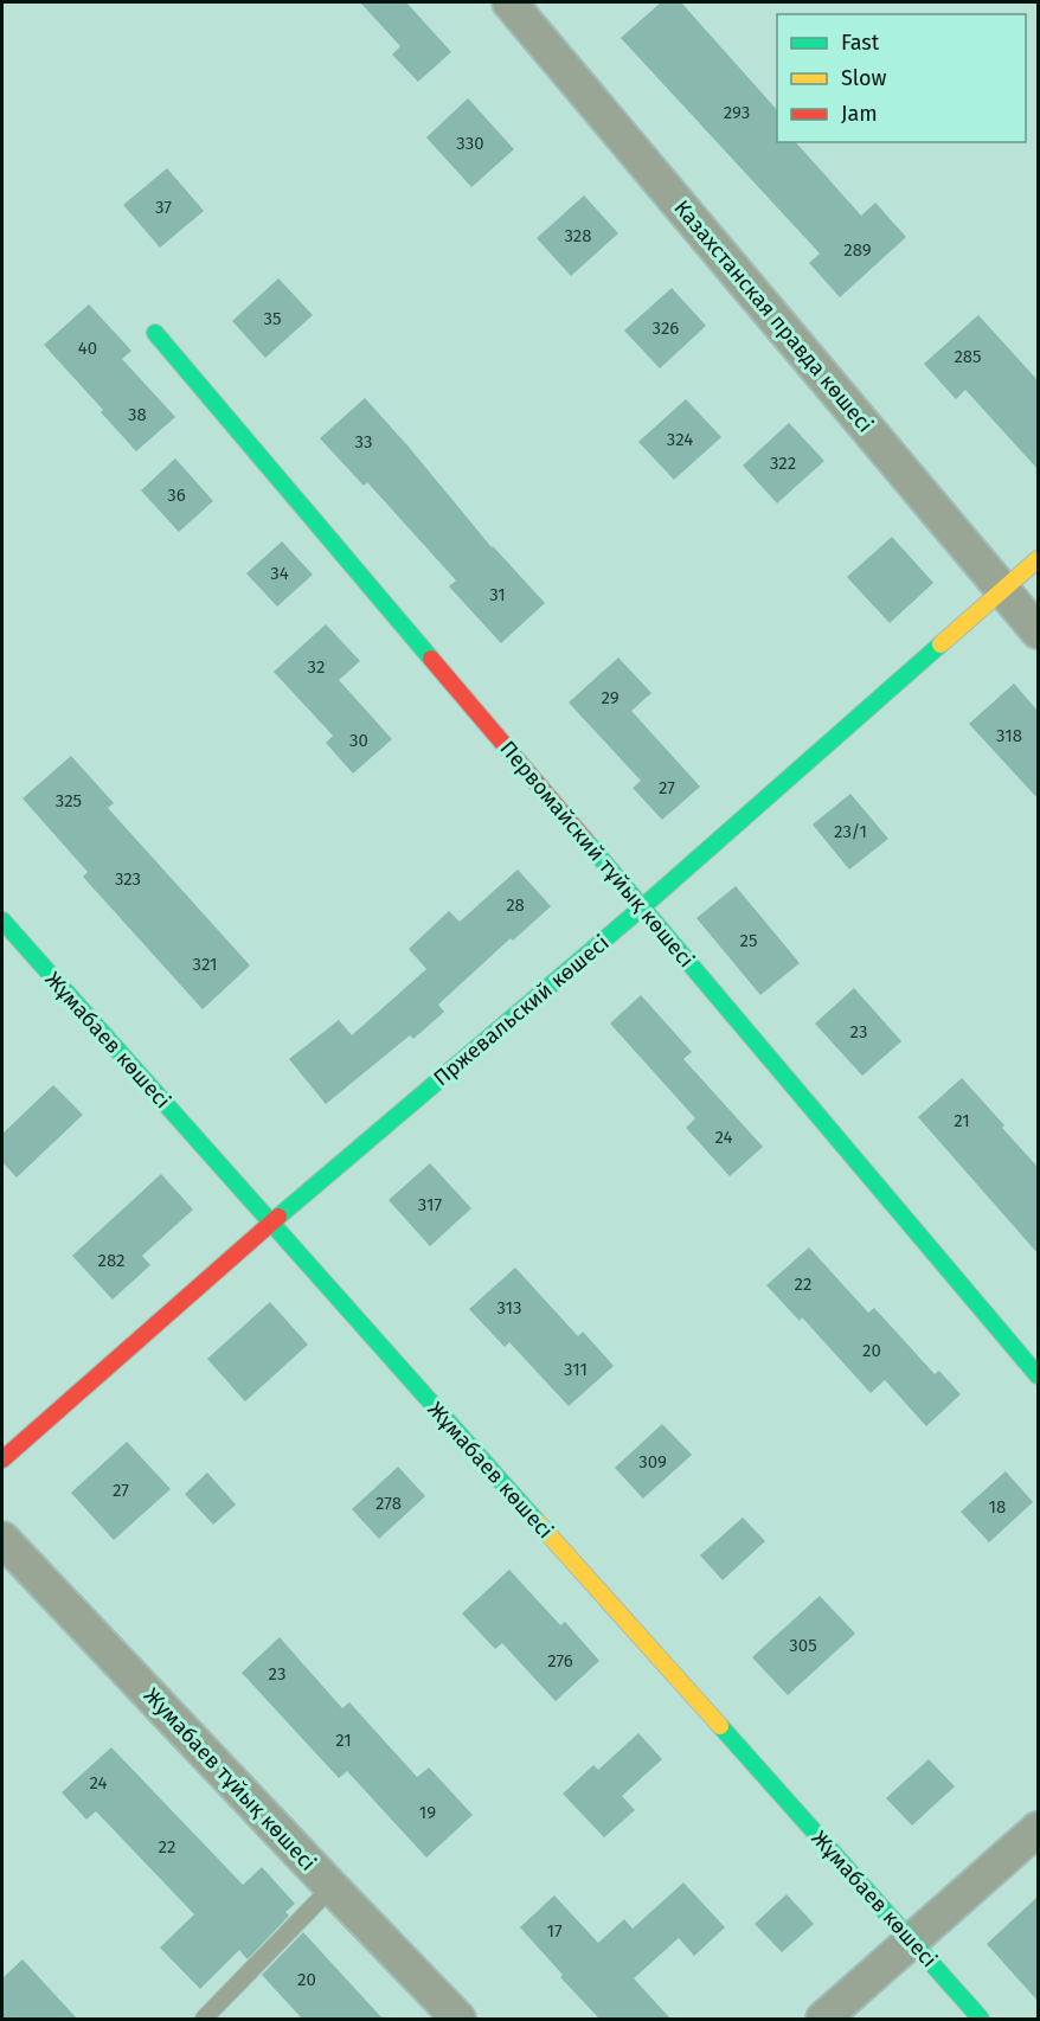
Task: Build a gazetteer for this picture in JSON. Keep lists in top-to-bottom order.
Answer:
{
  "streets": {
    "street": [
      "Казахстанская правда көшесі",
      "Первомайский тұйық көшесі",
      "Пржевальский көшесі",
      "Жұмабаев көшесі",
      "Жумабаев тұйық көшесі"
    ]
  },
  "crossings": [
    ["Казахстанская правда көшесі", "Пржевальский көшесі"],
    ["Первомайский тұйық көшесі", "Пржевальский көшесі"],
    ["Пржевальский көшесі", "Жұмабаев көшесі"]
  ],
  "house_numbers": [
    "293",
    "330",
    "37",
    "328",
    "289",
    "35",
    "326",
    "40",
    "285",
    "38",
    "324",
    "33",
    "322",
    "36",
    "34",
    "31",
    "32",
    "29",
    "318",
    "30",
    "27",
    "325",
    "23/1",
    "323",
    "28",
    "25",
    "321",
    "23",
    "21",
    "24",
    "317",
    "282",
    "22",
    "313",
    "20",
    "311",
    "309",
    "27",
    "278",
    "18",
    "305",
    "276",
    "23",
    "21",
    "24",
    "19",
    "22",
    "17",
    "20"
  ],
  "legend": ["Fast", "Slow", "Jam"]
}
